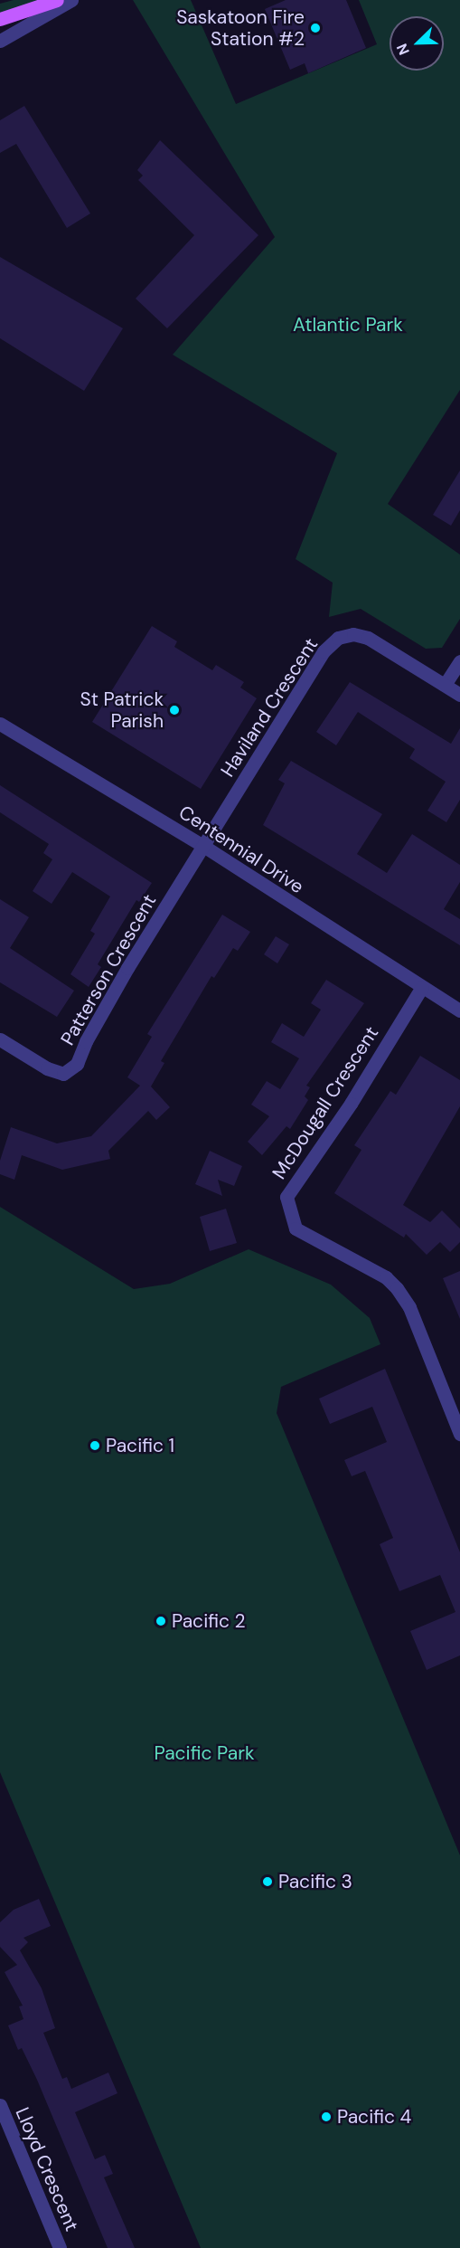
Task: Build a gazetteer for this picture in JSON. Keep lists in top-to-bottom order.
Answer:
{
  "streets": {
    "street": [
      "Haviland Crescent",
      "Centennial Drive",
      "Patterson Crescent",
      "McDougall Crescent",
      "Lloyd Crescent"
    ]
  },
  "crossings": [
    ["Haviland Crescent", "Centennial Drive"],
    ["Haviland Crescent", "Patterson Crescent"],
    ["Centennial Drive", "Patterson Crescent"],
    ["Centennial Drive", "McDougall Crescent"]
  ],
  "parks": ["Atlantic Park", "Pacific Park"],
  "places": [
    "Saskatoon Fire Station #2",
    "St Patrick Parish",
    "Pacific 1",
    "Pacific 2",
    "Pacific 3",
    "Pacific 4"
  ],
  "north": "bottom left"
}
